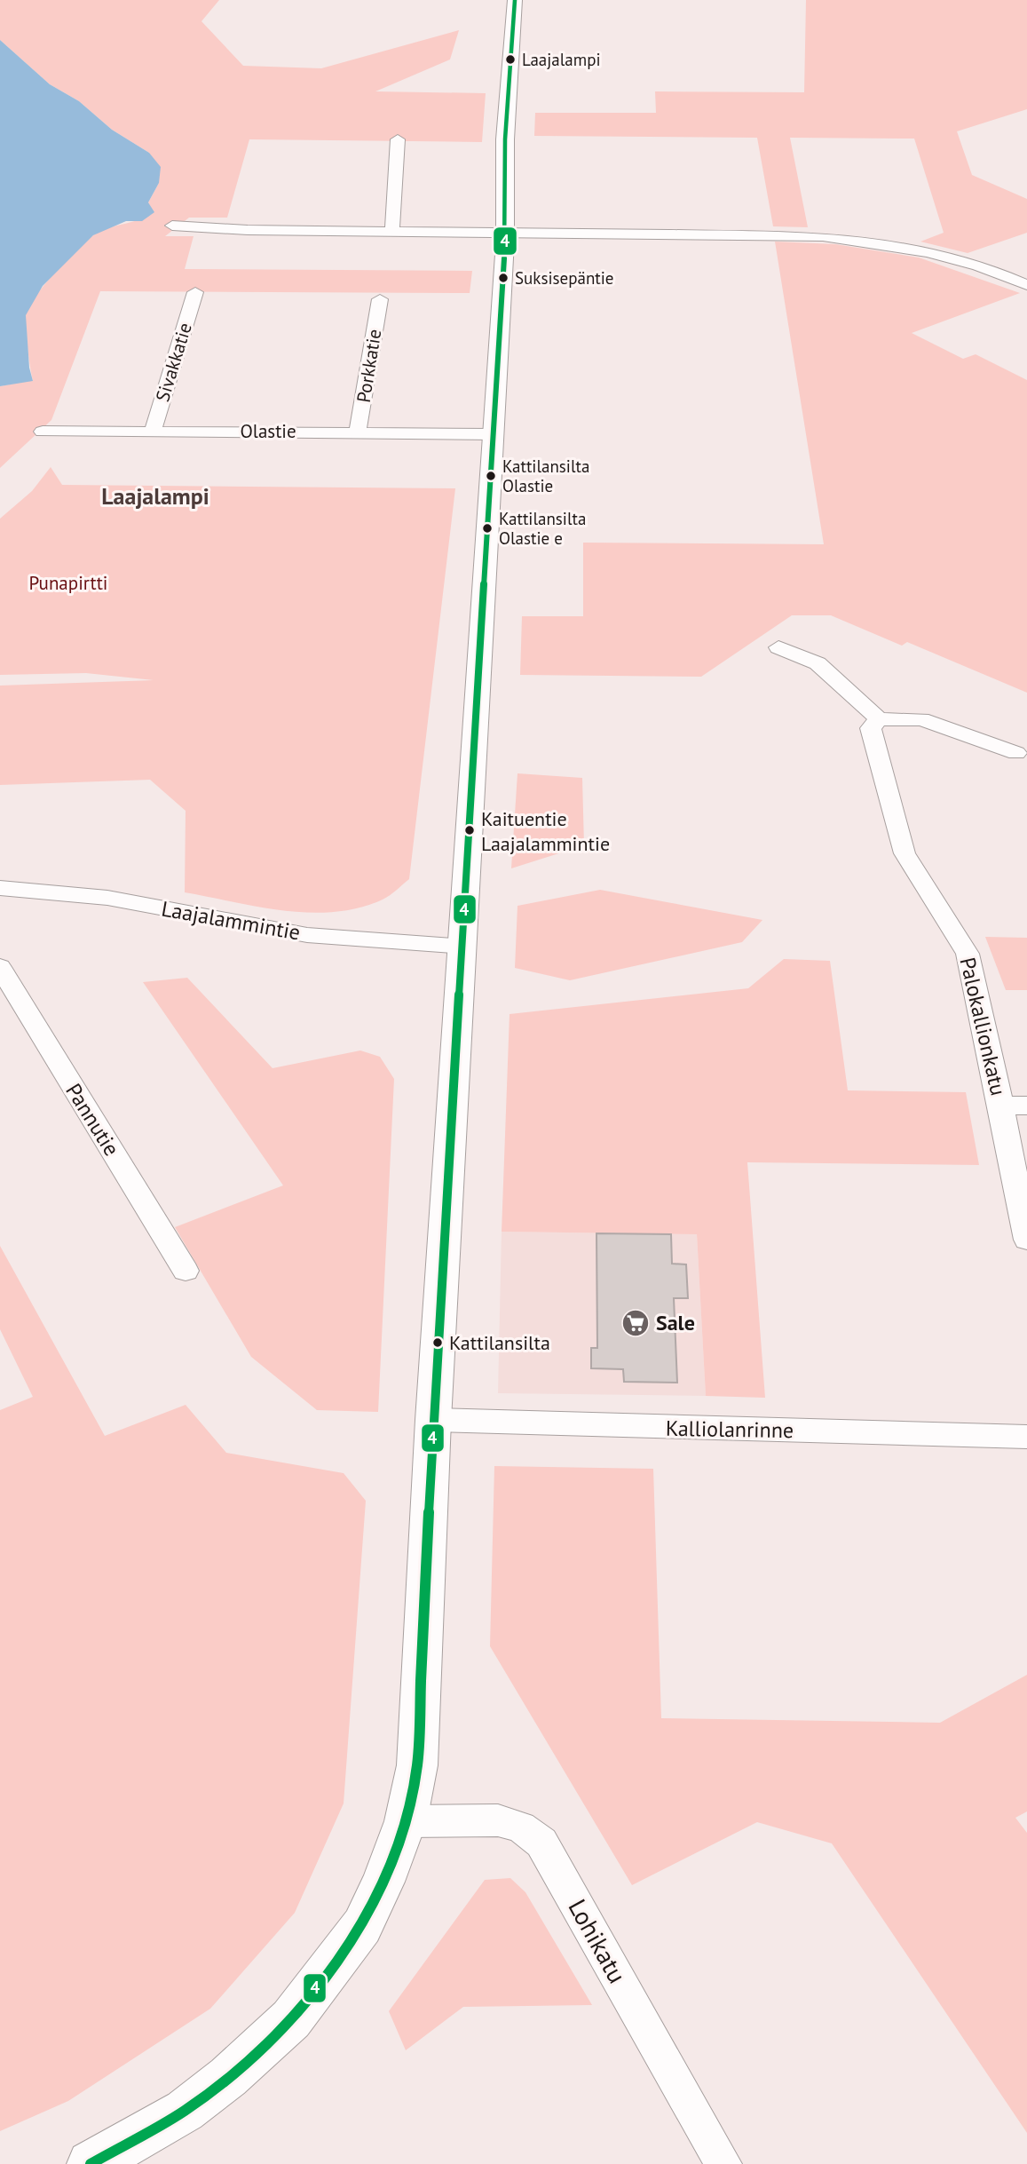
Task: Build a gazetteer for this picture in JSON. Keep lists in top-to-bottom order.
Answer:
{
  "streets": {
    "street": [
      "Sivakkatie",
      "Porkkatie",
      "Olastie",
      "Laajalammintie",
      "Palokallionkatu",
      "Pannutie",
      "Kalliolanrinne",
      "Lohikatu"
    ]
  },
  "crossings": [
    ["Sivakkatie", "Olastie"],
    ["Porkkatie", "Olastie"]
  ],
  "districts": ["Laajalampi"],
  "parks": ["Punapirtti"],
  "places": {
    "other": [
      "Laajalampi",
      "Suksisepäntie",
      "Kattilansilta Olastie",
      "Kattilansilta Olastie e",
      "Kaituentie Laajalammintie",
      "Kattilansilta"
    ],
    "supermarket": ["Sale"]
  },
  "lines": ["transit line 4"]
}
